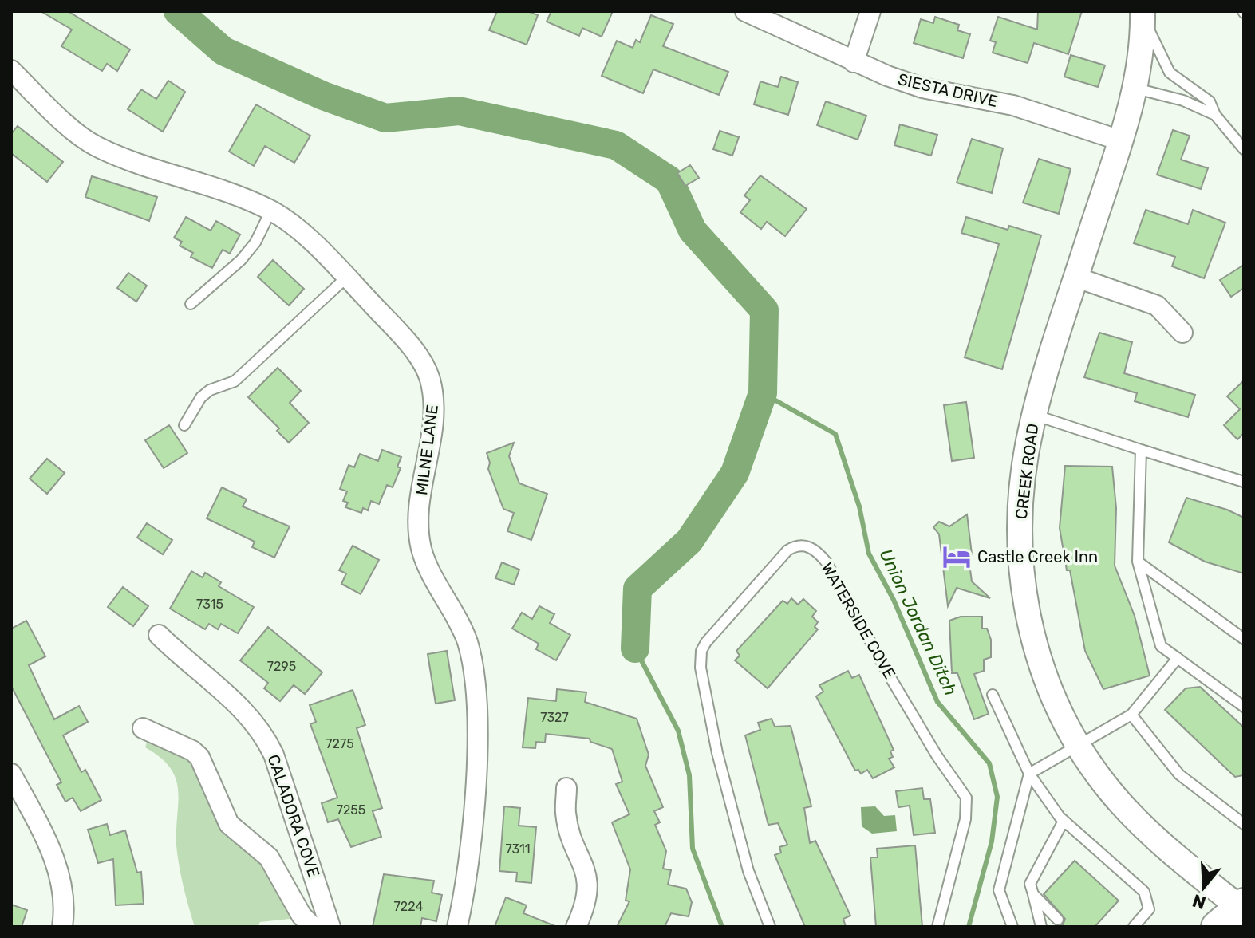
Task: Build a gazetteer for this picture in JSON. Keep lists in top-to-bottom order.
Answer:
{
  "streets": {
    "street": [
      "SIESTA DRIVE",
      "MILNE LANE",
      "CREEK ROAD",
      "CALADORA COVE"
    ],
    "lane": ["WATERSIDE COVE"]
  },
  "crossings": [
    ["SIESTA DRIVE", "CREEK ROAD"]
  ],
  "water": ["Union Jordan Ditch"],
  "places": {
    "hotel": ["Castle Creek Inn"]
  },
  "house_numbers": [
    "7315",
    "7295",
    "7327",
    "7275",
    "7255",
    "7311",
    "7224"
  ],
  "north": "bottom"
}
